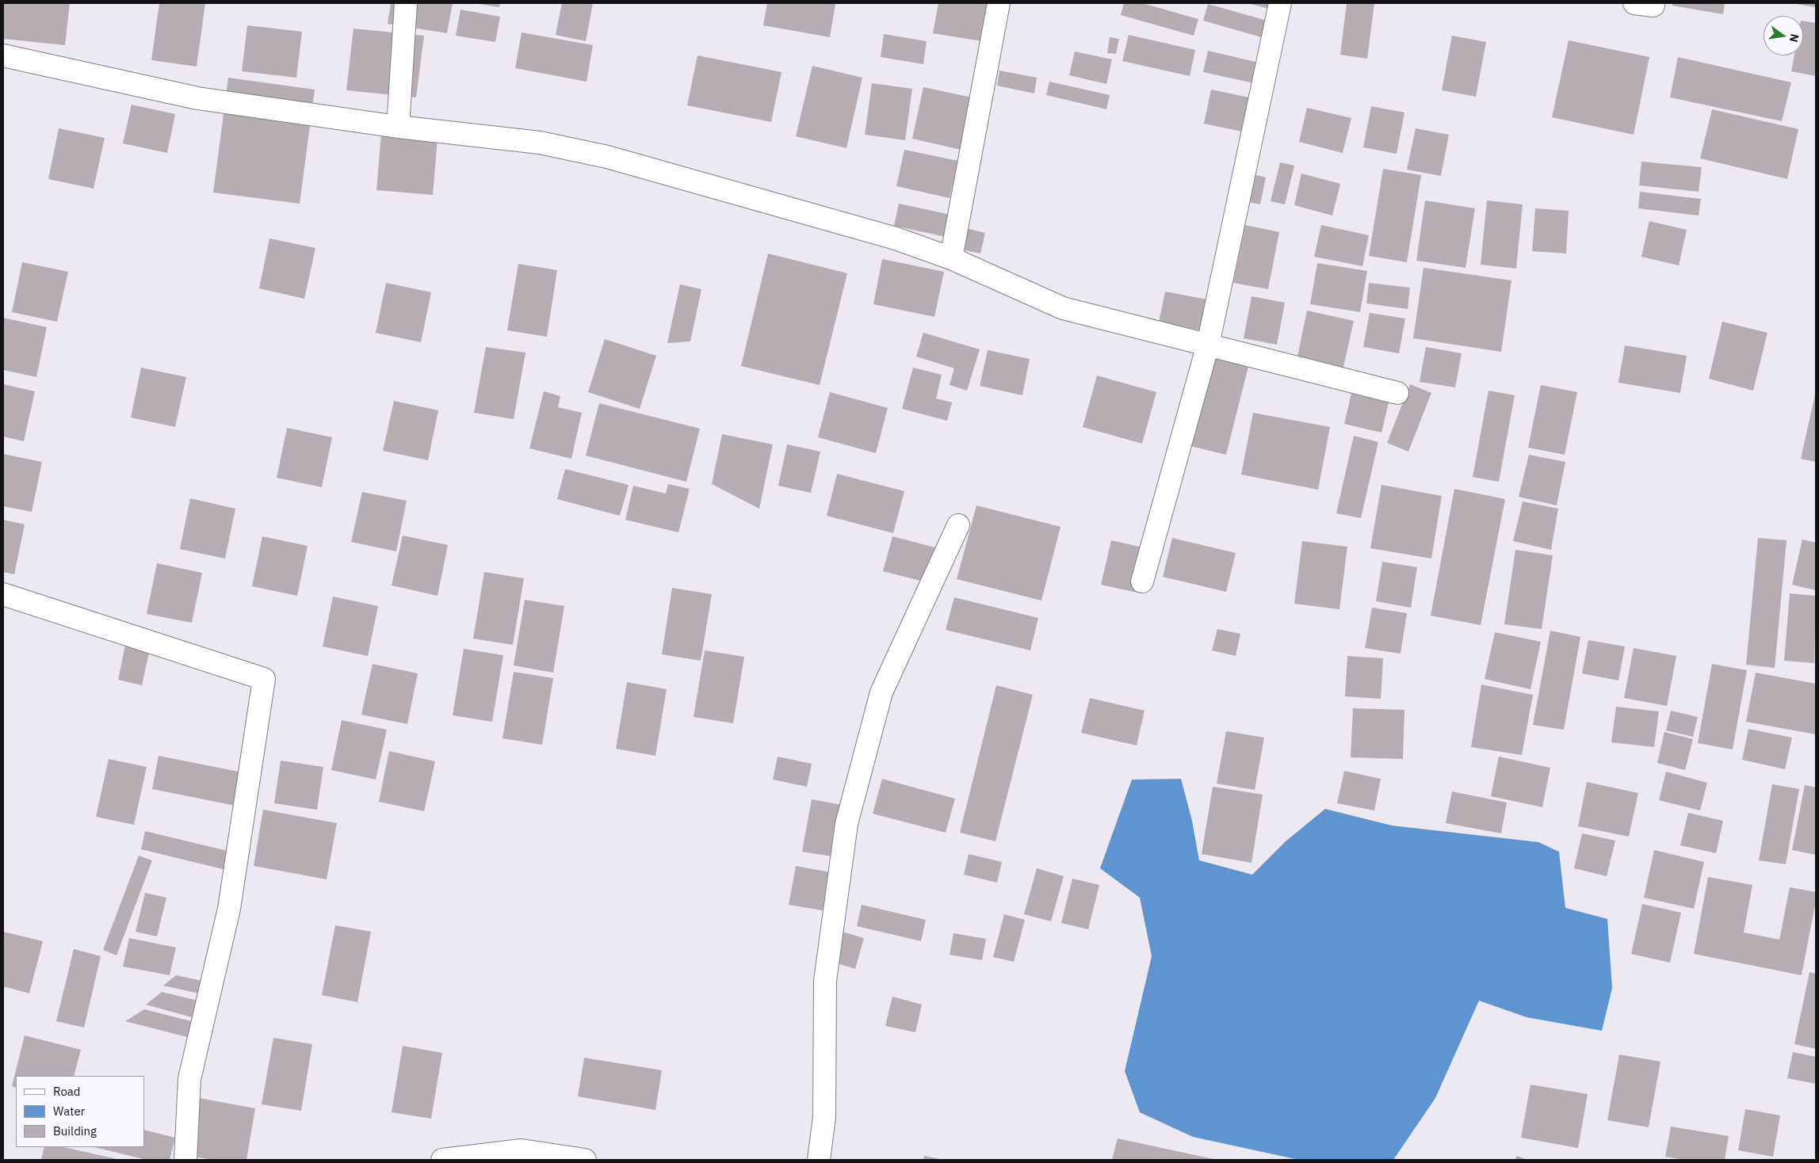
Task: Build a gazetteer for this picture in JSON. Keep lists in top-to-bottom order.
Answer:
{
  "legend": ["Road", "Water", "Building"],
  "north": "right"
}
